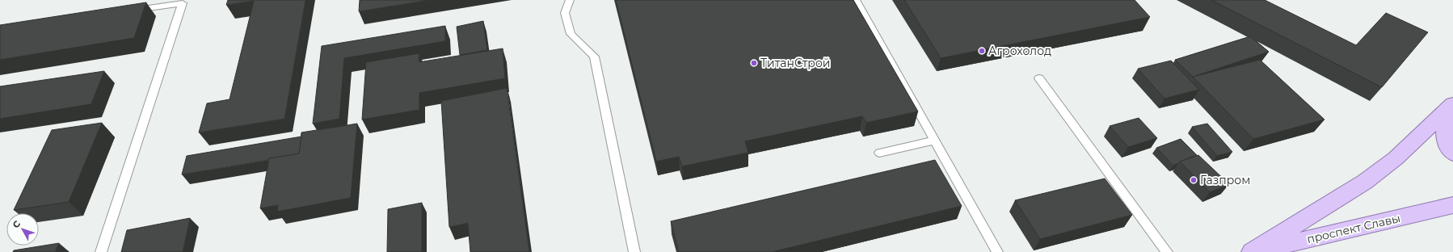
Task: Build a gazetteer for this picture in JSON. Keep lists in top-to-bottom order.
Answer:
{
  "streets": {
    "main road": ["проспект Славы"]
  },
  "places": ["Агрохолод", "ТитанСтрой", "Газпром"],
  "north": "top left"
}
